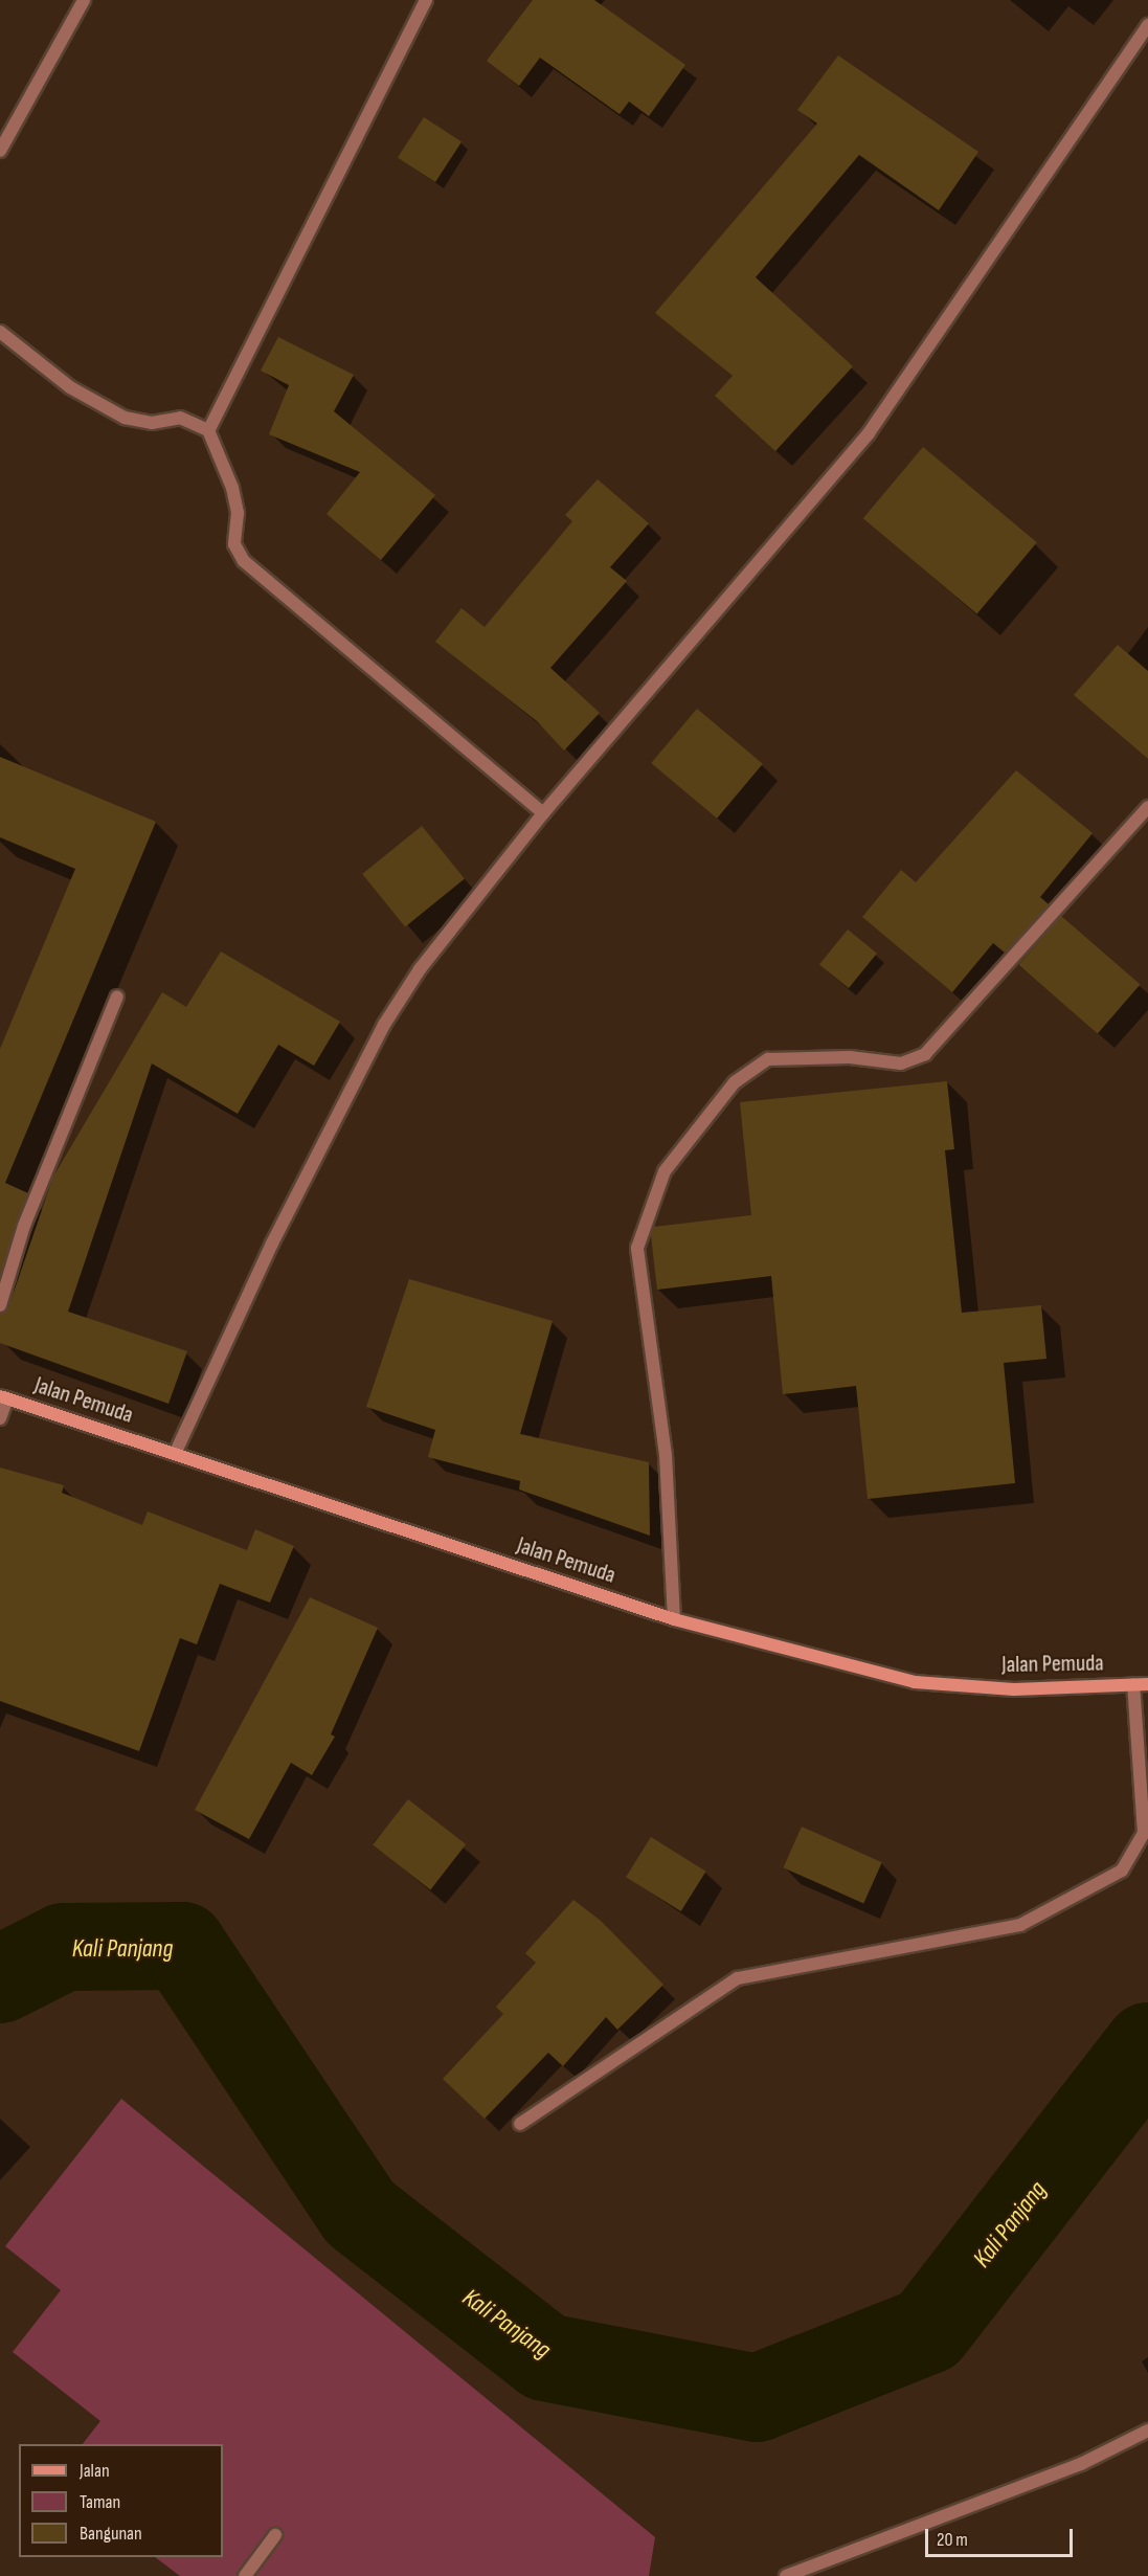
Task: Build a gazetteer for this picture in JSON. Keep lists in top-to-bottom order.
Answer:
{
  "streets": {
    "main road": ["Jalan Pemuda"]
  },
  "water": ["Kali Panjang"],
  "legend": ["Jalan", "Taman", "Bangunan"],
  "scale_bar": "20 m"
}
